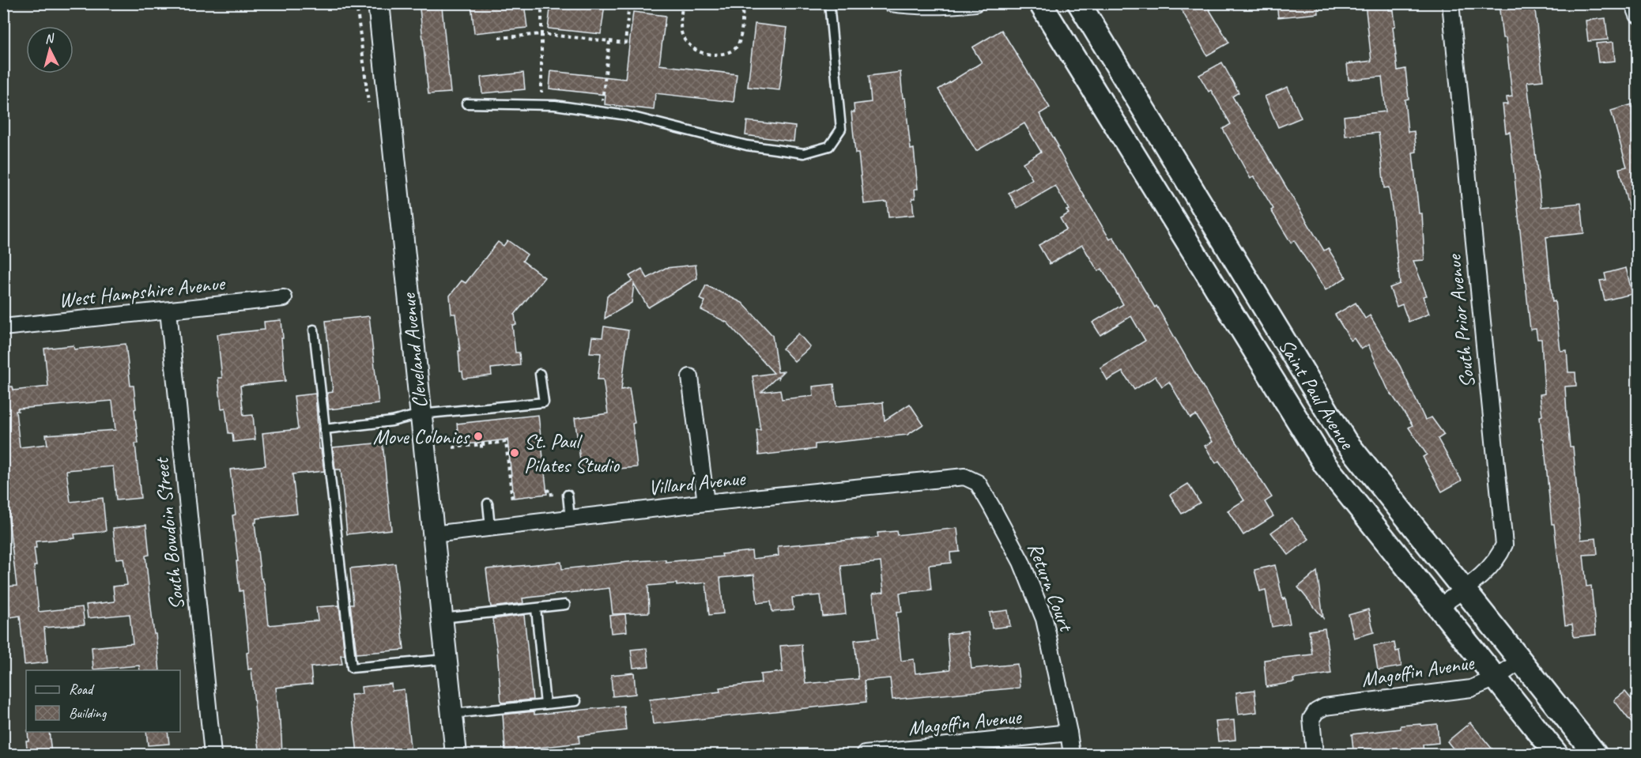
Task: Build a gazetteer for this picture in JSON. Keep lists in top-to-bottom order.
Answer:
{
  "streets": {
    "main road": ["Saint Paul Avenue"],
    "street": [
      "West Hampshire Avenue",
      "South Prior Avenue",
      "Cleveland Avenue",
      "Villard Avenue",
      "South Bowdoin Street",
      "Return Court",
      "Magoffin Avenue"
    ]
  },
  "crossings": [
    ["West Hampshire Avenue", "South Bowdoin Street"],
    ["South Prior Avenue", "Saint Paul Avenue"],
    ["Cleveland Avenue", "Villard Avenue"],
    ["Saint Paul Avenue", "Magoffin Avenue"],
    ["Villard Avenue", "Return Court"],
    ["Return Court", "Magoffin Avenue"]
  ],
  "places": ["Move Colonics", "St. Paul Pilates Studio"],
  "legend": ["Road", "Building"],
  "north": "top"
}
